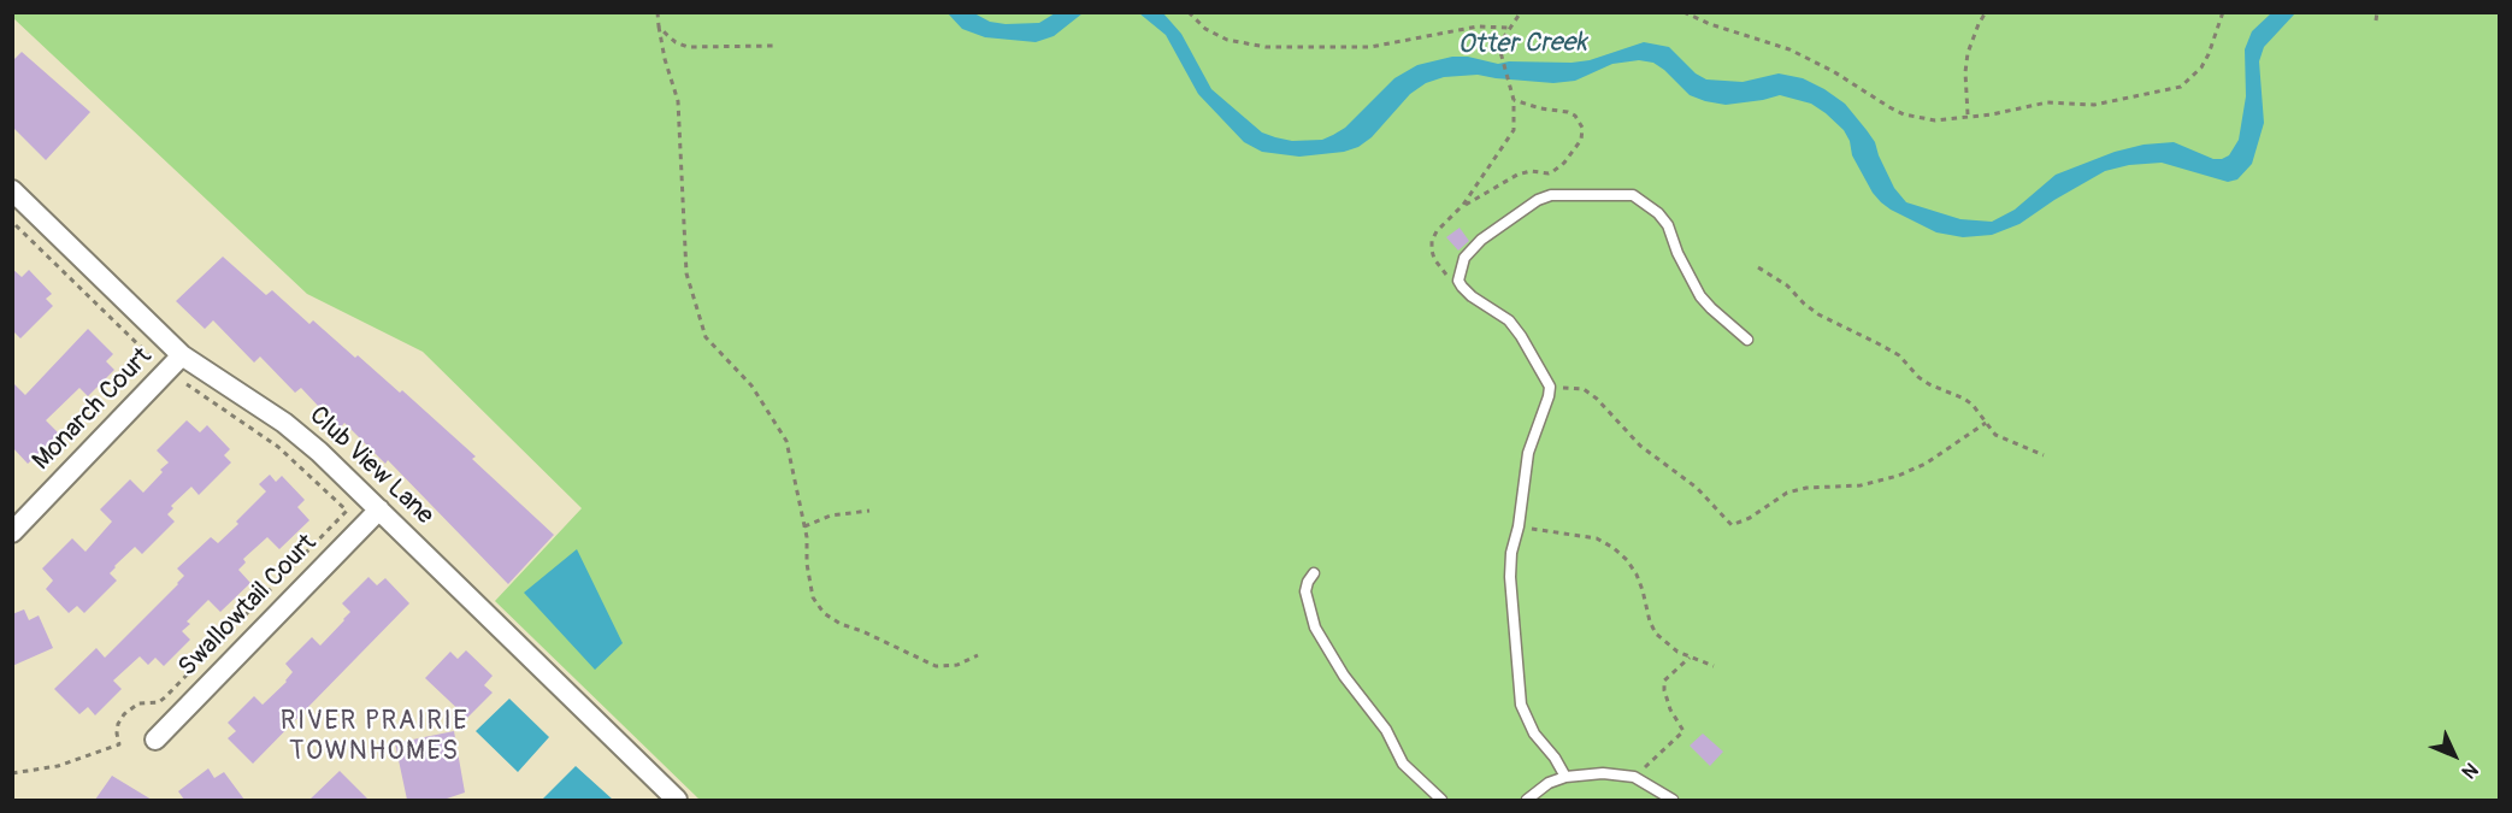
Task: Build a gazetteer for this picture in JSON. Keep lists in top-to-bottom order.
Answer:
{
  "streets": {
    "street": ["Monarch Court", "Club View Lane", "Swallowtail Court"]
  },
  "crossings": [
    ["Monarch Court", "Club View Lane"],
    ["Club View Lane", "Swallowtail Court"]
  ],
  "districts": ["RIVER PRAIRIE TOWNHOMES"],
  "water": ["Otter Creek"],
  "north": "bottom right"
}
